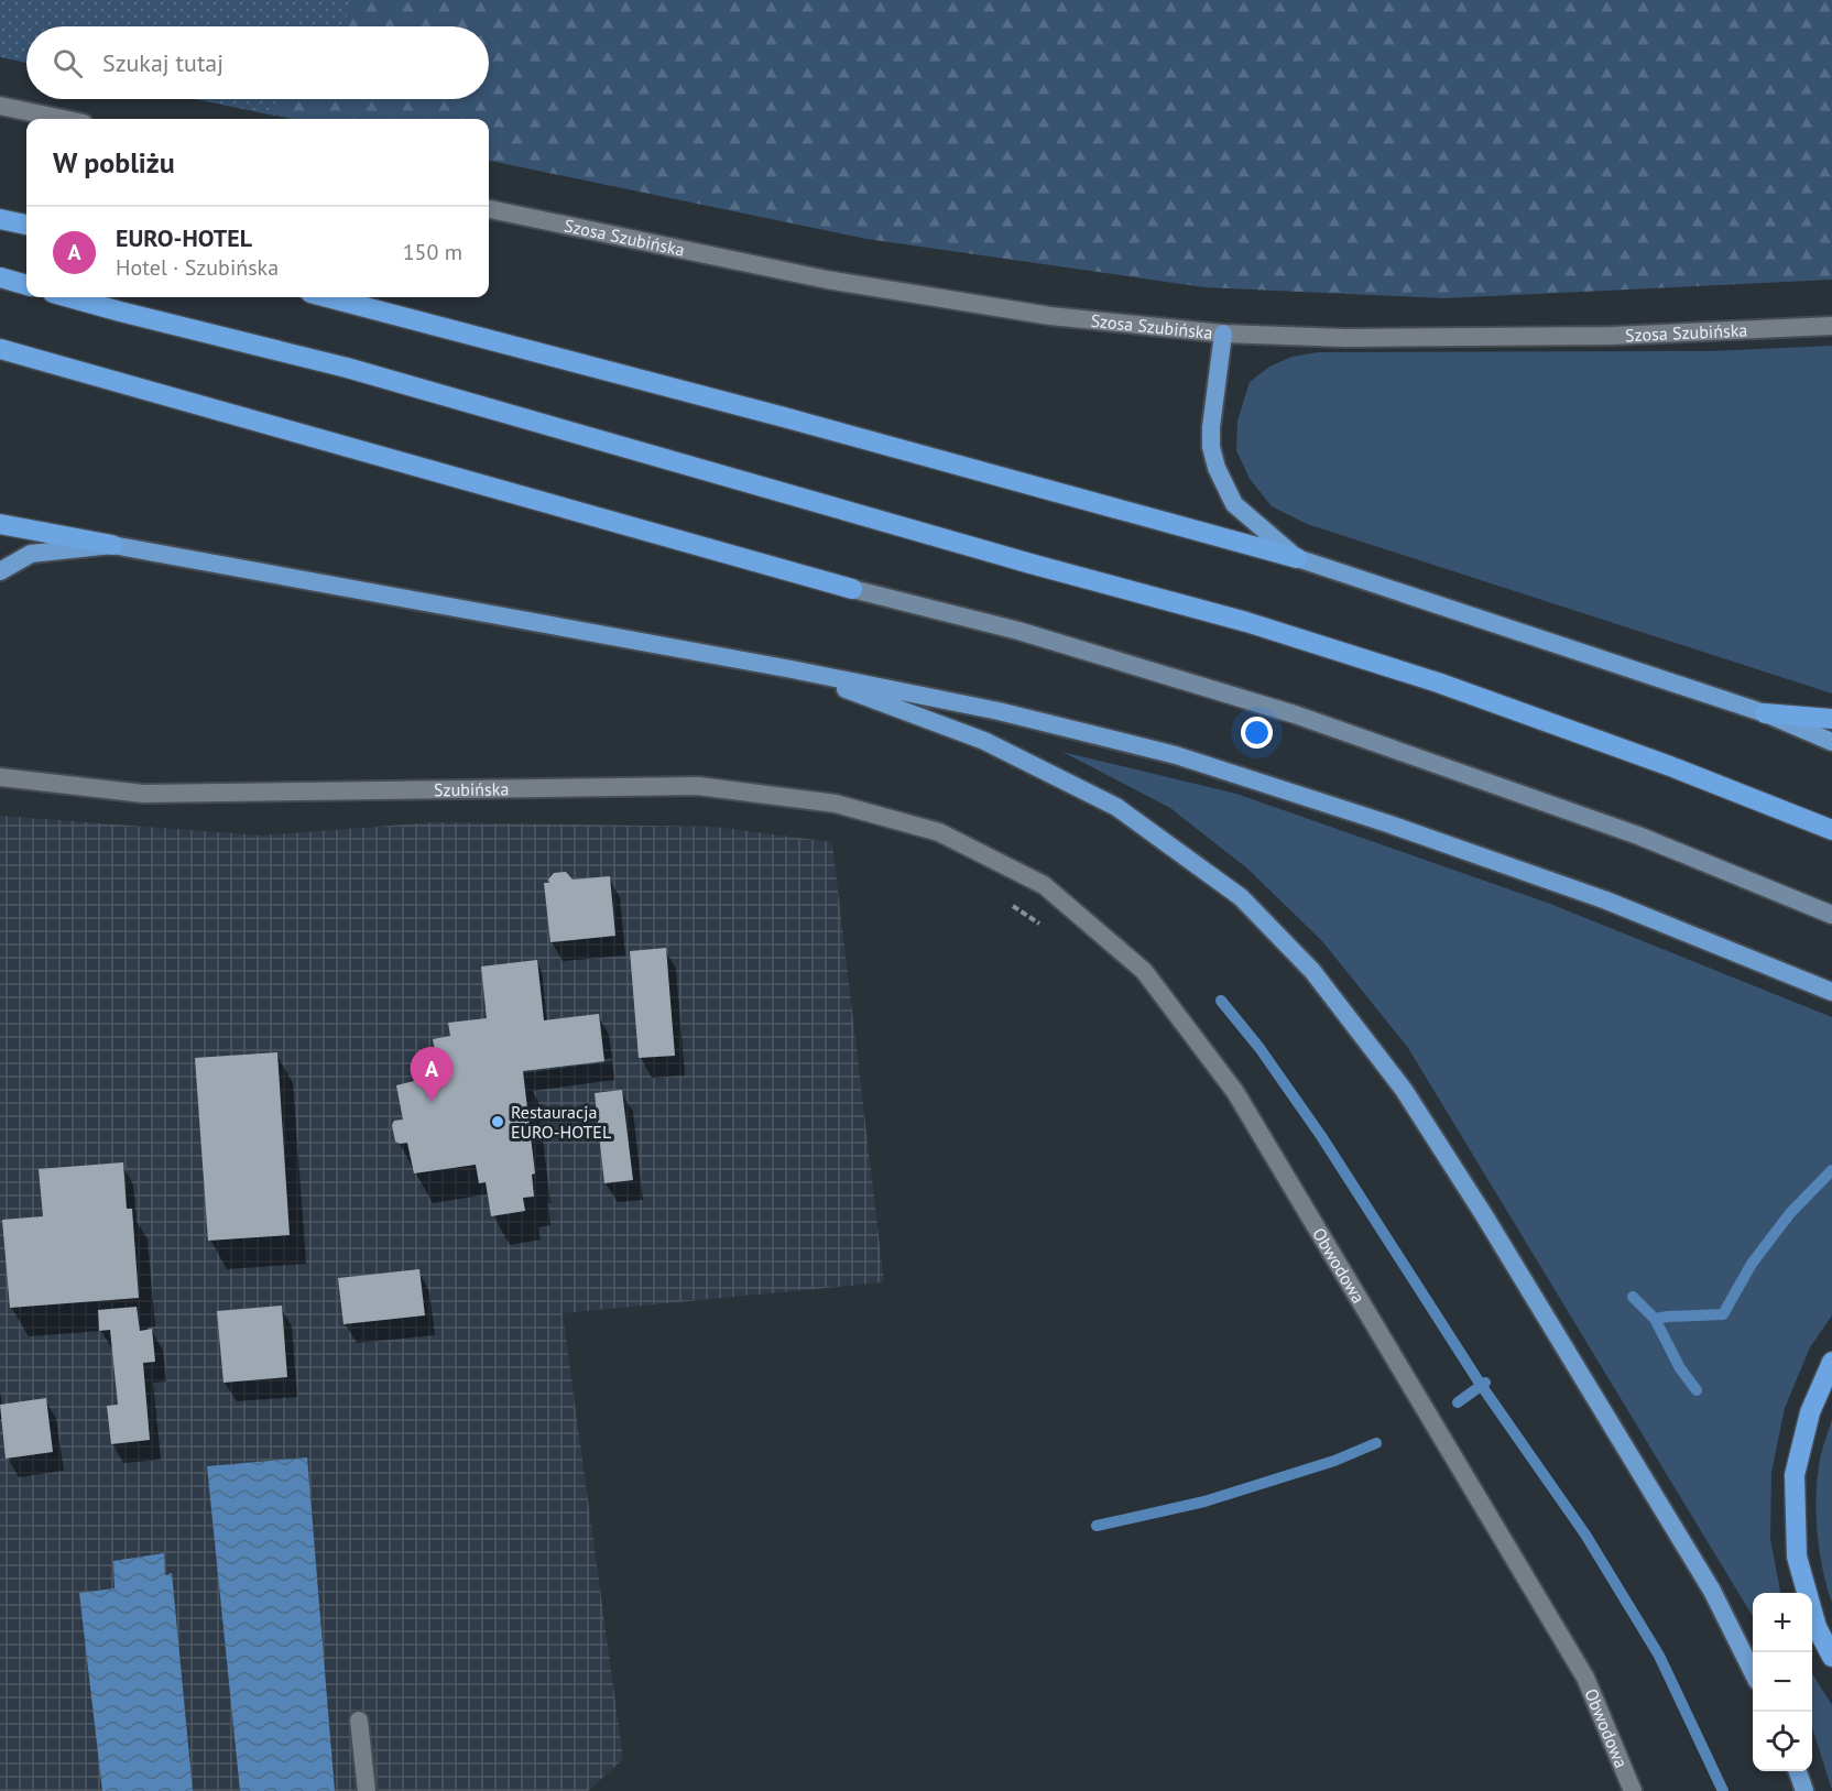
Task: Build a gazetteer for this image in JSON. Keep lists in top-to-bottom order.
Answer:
{
  "streets": {
    "street": ["Szosa Szubińska", "Szubińska", "Obwodowa"]
  },
  "crossings": [
    ["Szubińska", "Obwodowa"]
  ],
  "places": ["Restauracja EURO-HOTEL"],
  "page": {
    "search": "Szukaj tutaj",
    "heading": "W pobliżu",
    "list": [
      {
        "mark": "A",
        "name": "EURO-HOTEL",
        "note": "Hotel · Szubińska",
        "value": "150 m"
      }
    ],
    "pins": "A",
    "map_buttons": ["+", "−"]
  }
}
